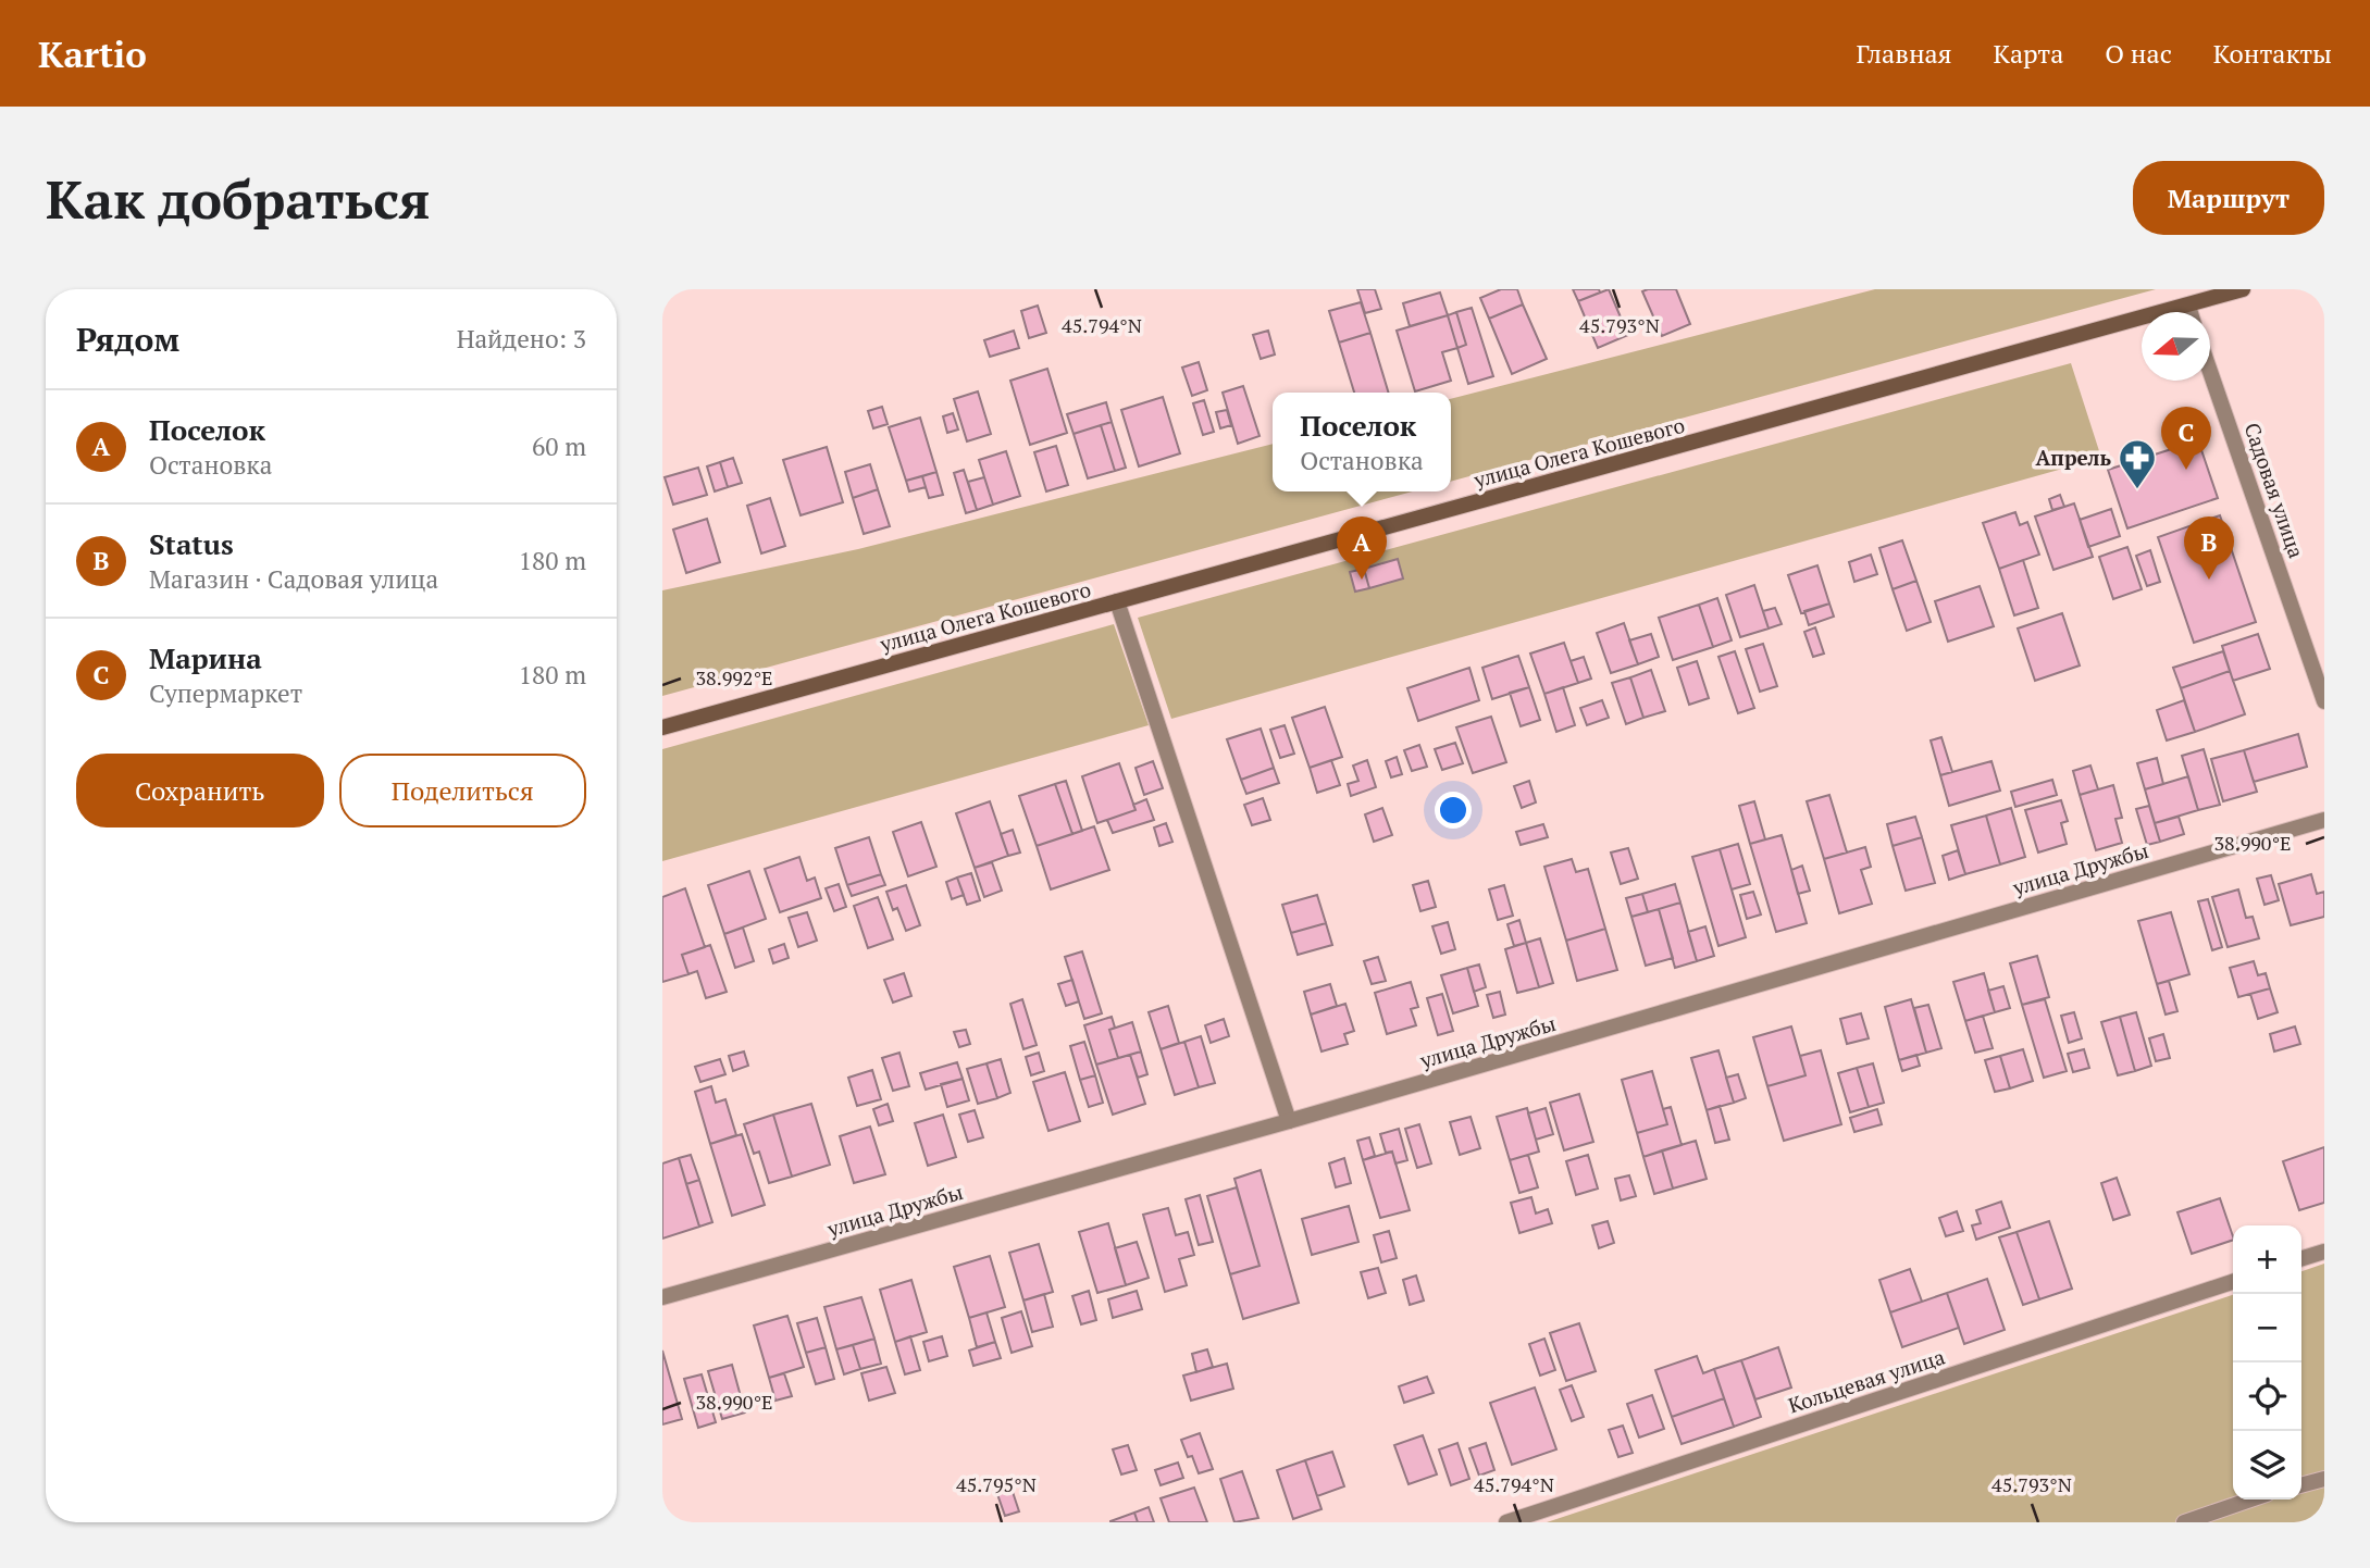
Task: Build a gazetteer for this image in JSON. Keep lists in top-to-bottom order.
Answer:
{
  "streets": {
    "street": [
      "улица Олега Кошевого",
      "Садовая улица",
      "улица Дружбы",
      "Кольцевая улица"
    ]
  },
  "places": {
    "pharmacy": ["Апрель"]
  },
  "north": "left",
  "page": {
    "header": "Kartio",
    "nav": [
      "Главная",
      "Карта",
      "О нас",
      "Контакты"
    ],
    "buttons": [
      "Маршрут",
      ["Сохранить", "Поделиться"]
    ],
    "title": "Как добраться",
    "heading": ["Рядом", "Найдено: 3"],
    "list": [
      {
        "mark": "A",
        "name": "Поселок",
        "note": "Остановка",
        "value": "60 m"
      },
      {
        "mark": "B",
        "name": "Status",
        "note": "Магазин · Садовая улица",
        "value": "180 m"
      },
      {
        "mark": "C",
        "name": "Марина",
        "note": "Супермаркет",
        "value": "180 m"
      }
    ],
    "popup": ["Поселок", "Остановка"],
    "pins": ["C", "A", "B"],
    "map_buttons": ["+", "−"]
  },
  "coordinates": [
    "45.794°N",
    "45.793°N",
    "38.992°E",
    "38.990°E",
    "45.795°N"
  ]
}
